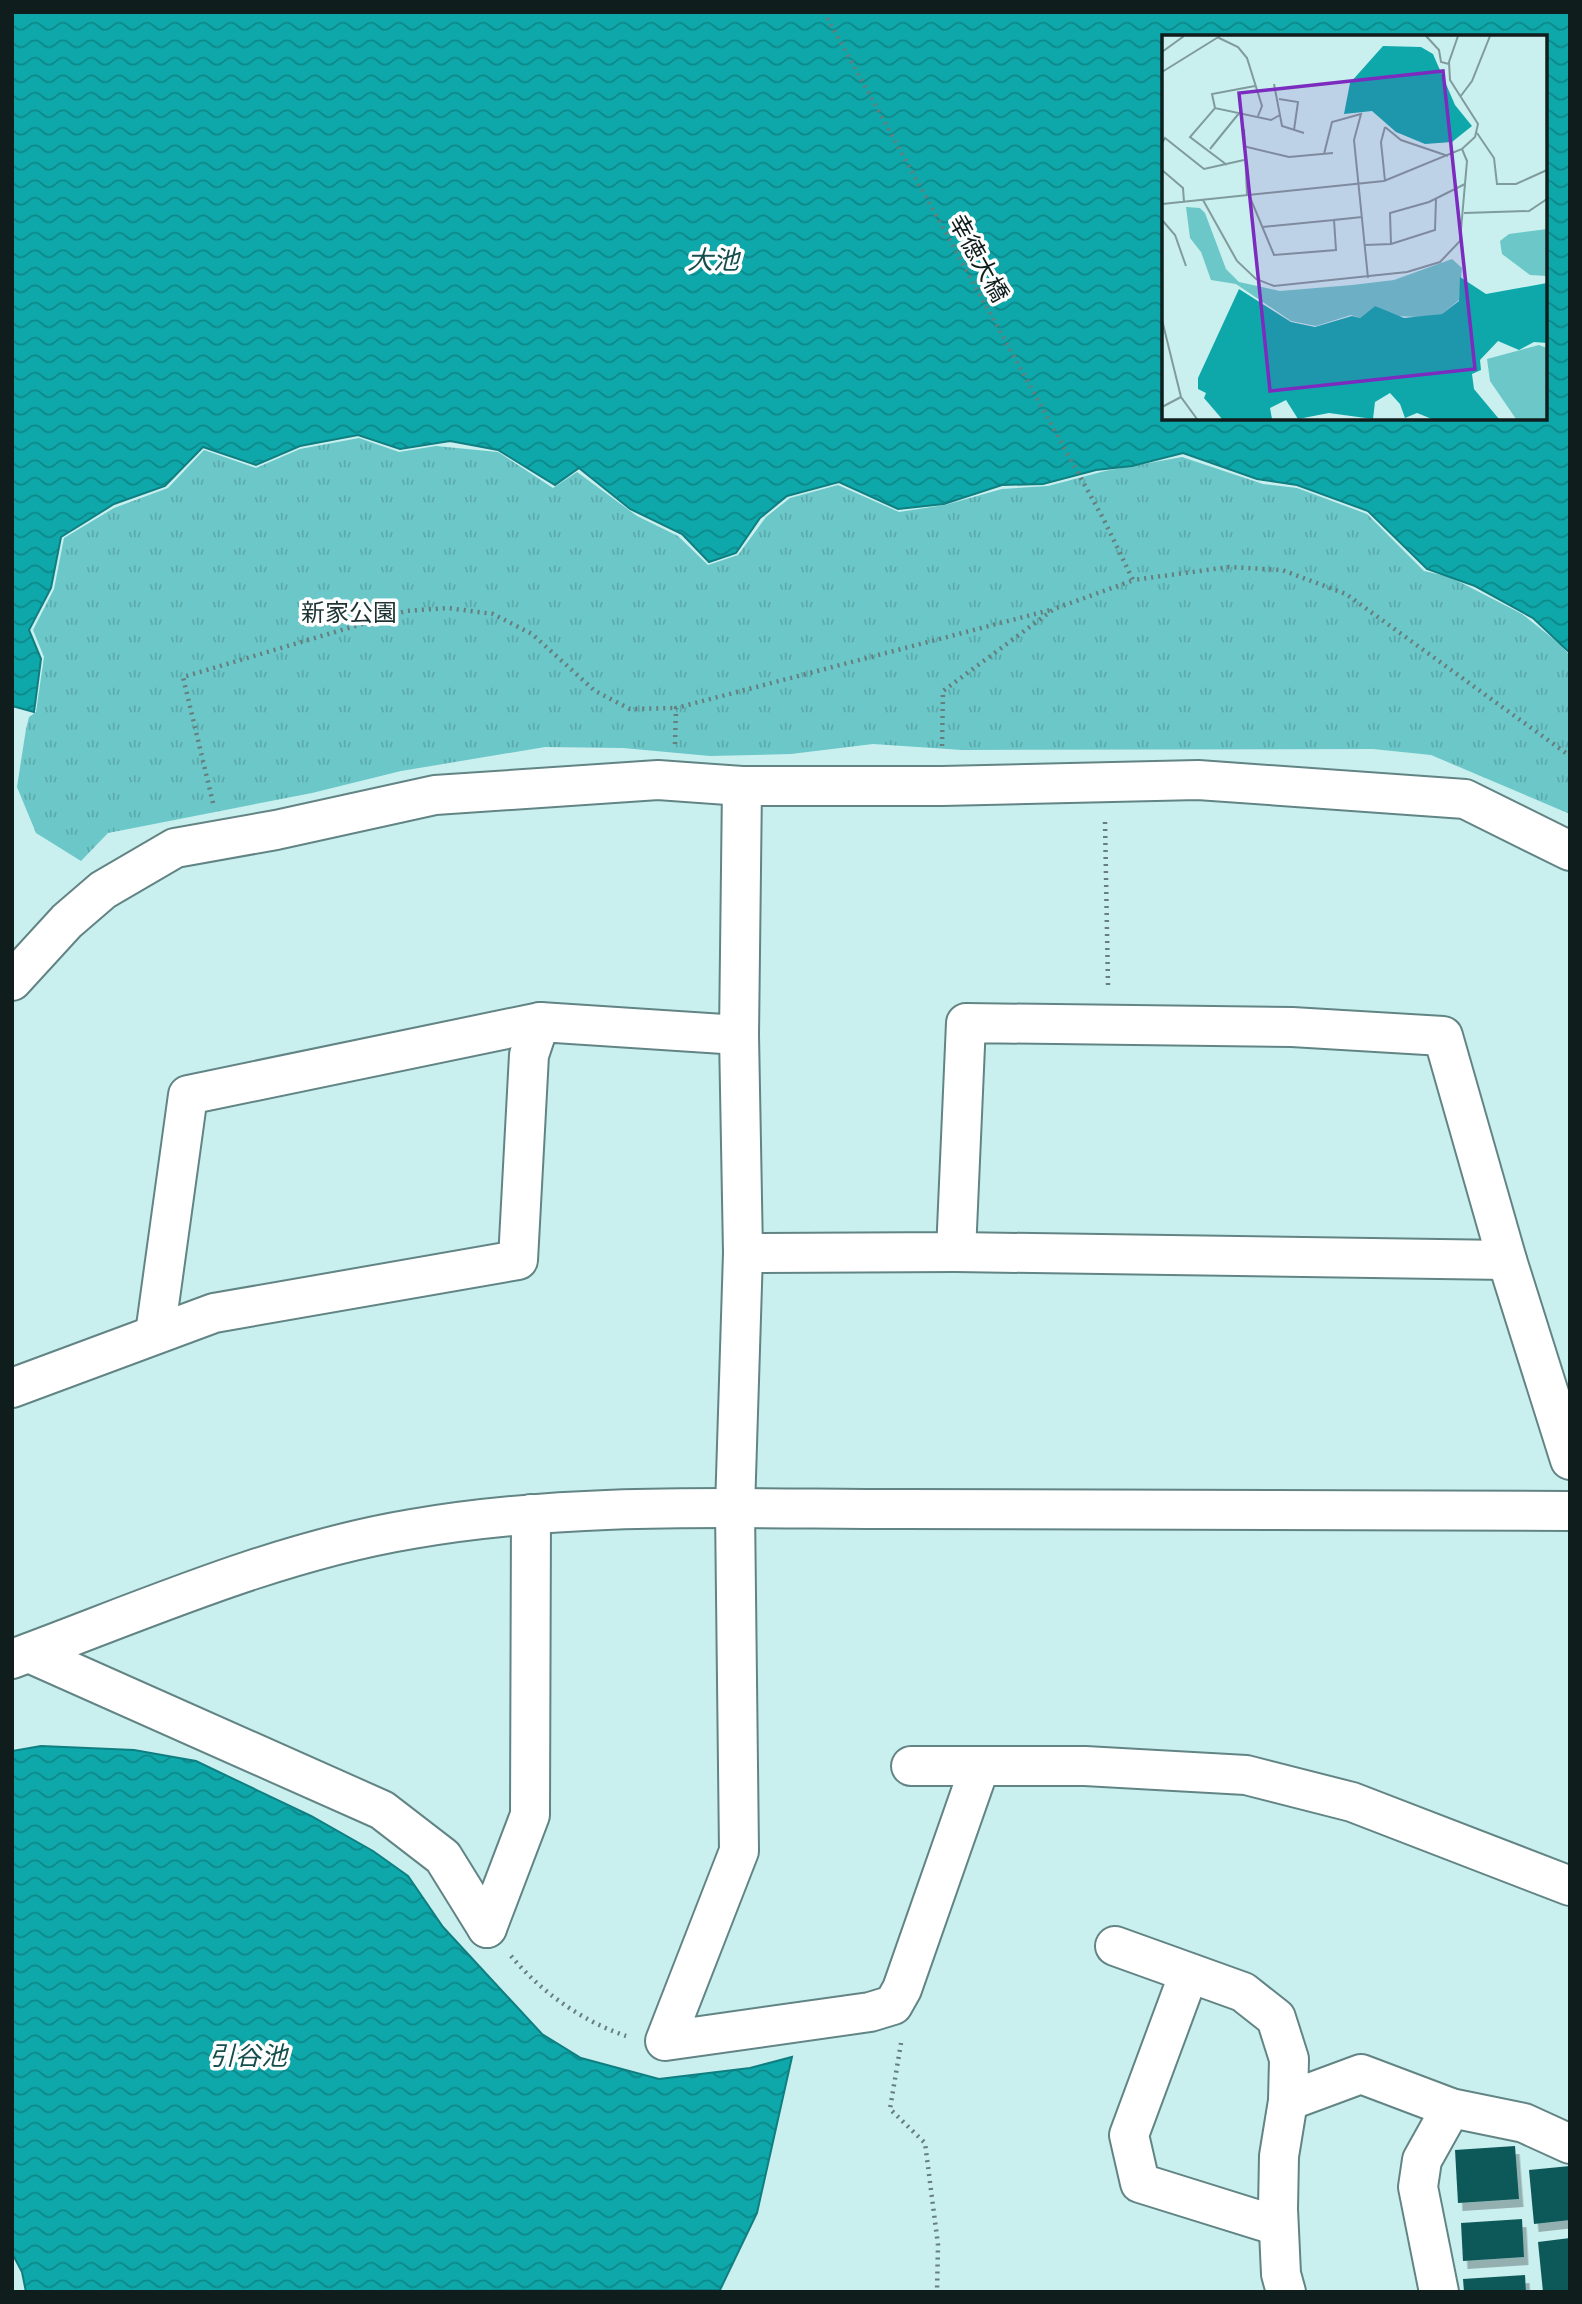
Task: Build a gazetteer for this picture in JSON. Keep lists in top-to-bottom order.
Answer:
{
  "streets": {
    "path": ["幸徳大橋"]
  },
  "water": ["大池", "引谷池"],
  "parks": ["新家公園"]
}
